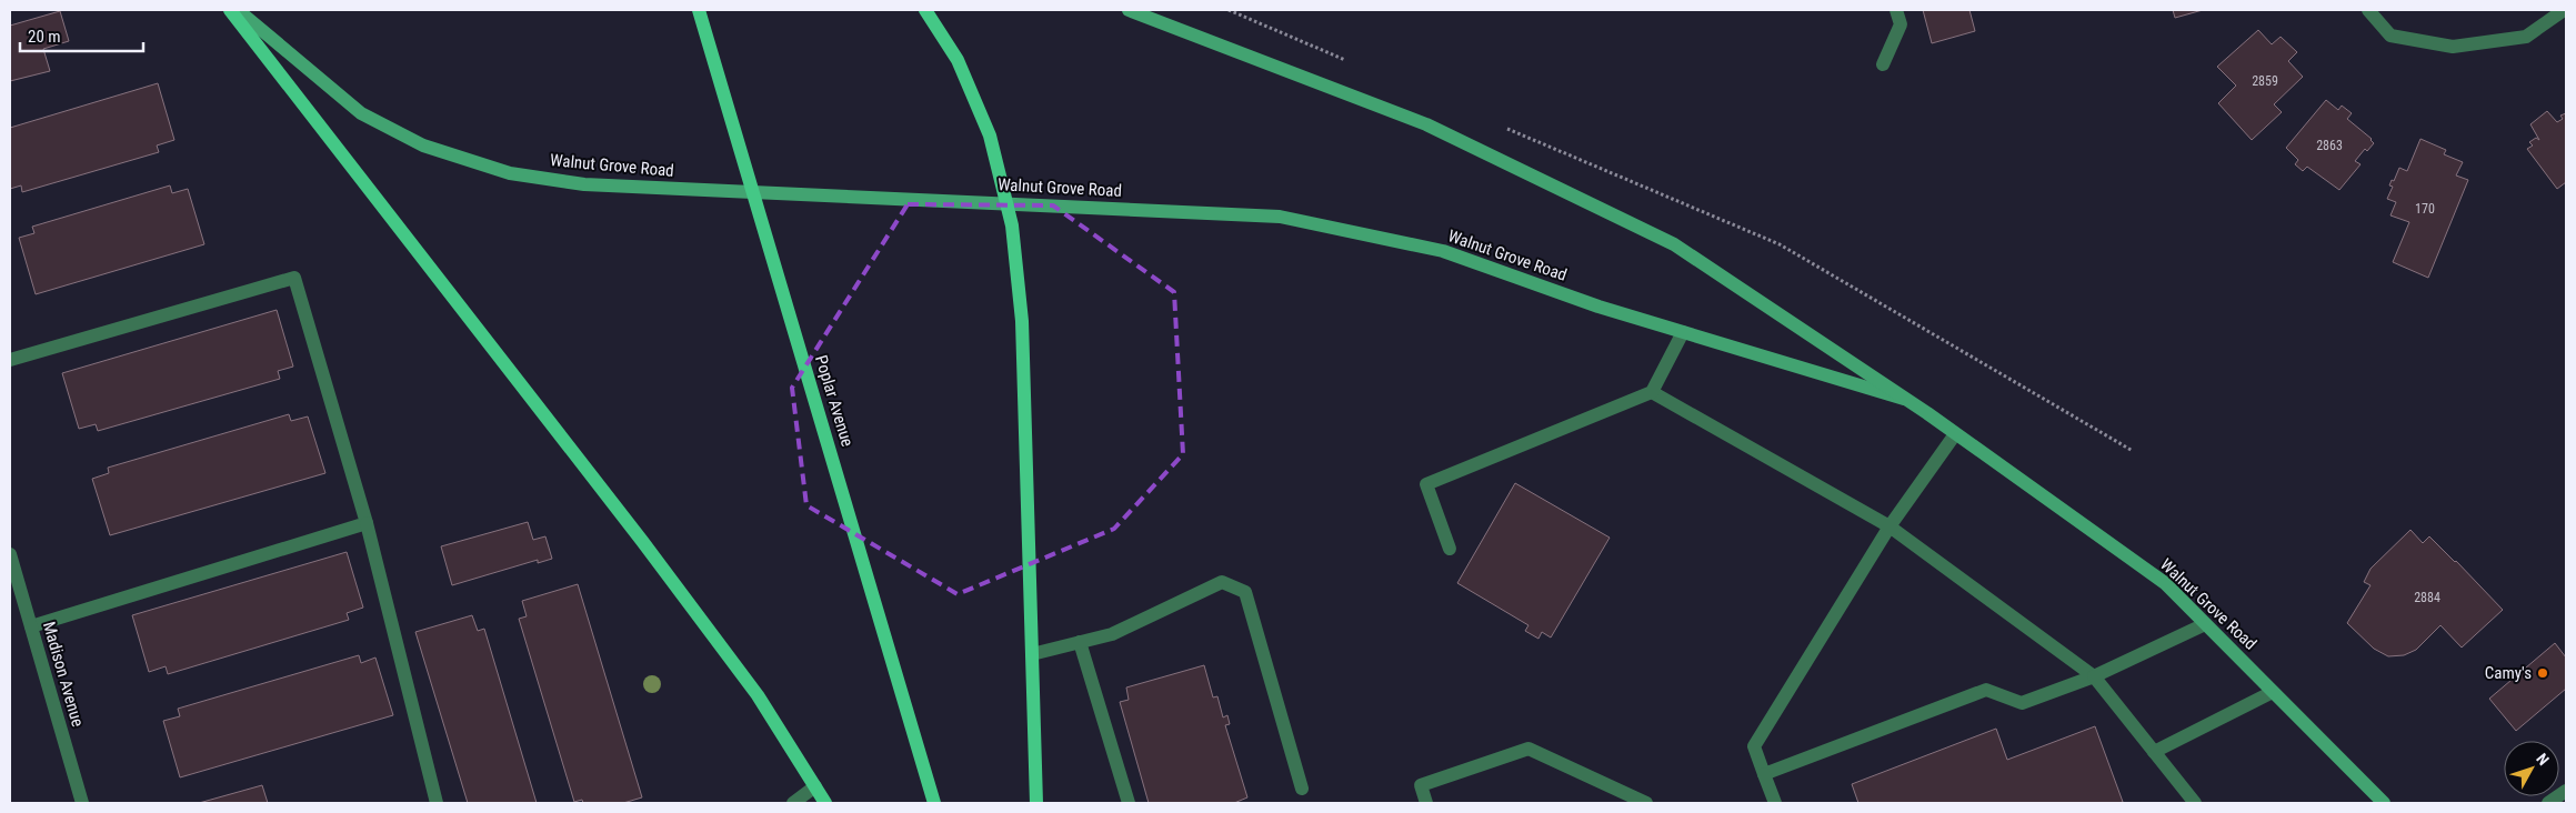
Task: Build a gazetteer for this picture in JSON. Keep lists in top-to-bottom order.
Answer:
{
  "streets": {
    "main road": ["Walnut Grove Road", "Poplar Avenue"],
    "street": ["Madison Avenue"]
  },
  "places": ["Camy's"],
  "house_numbers": [
    "2859",
    "2863",
    "170",
    "2884"
  ],
  "scale_bar": "20 m",
  "north": "top right"
}
